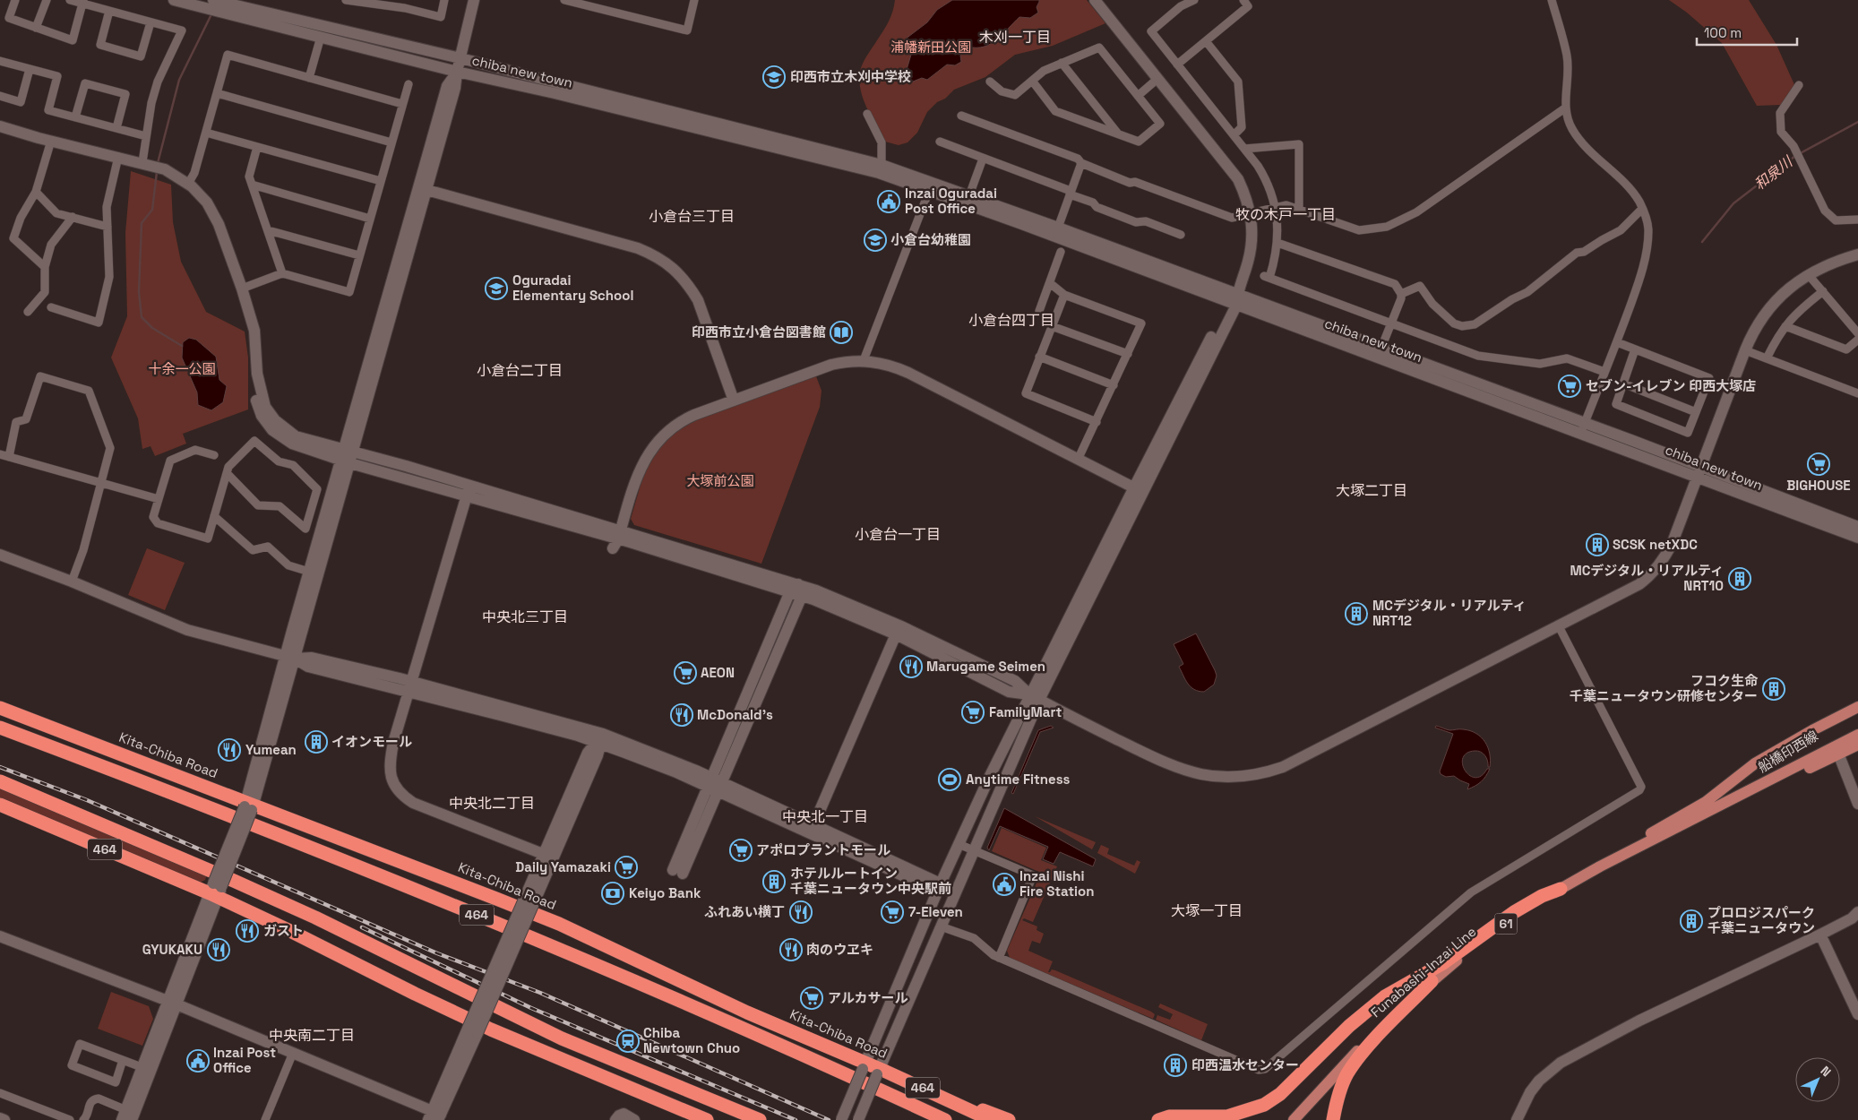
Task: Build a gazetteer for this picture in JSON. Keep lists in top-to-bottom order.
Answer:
{
  "streets": {
    "highway": ["Kita-Chiba Road", "464"],
    "main road": ["船橋印西線", "61", "Funabashi-Inzai Line"],
    "street": ["chiba new town"]
  },
  "crossings": [
    ["船橋印西線", "61"],
    ["船橋印西線", "Funabashi-Inzai Line"],
    ["61", "Funabashi-Inzai Line"]
  ],
  "districts": [
    "木刈一丁目",
    "牧の木戸一丁目",
    "小倉台三丁目",
    "小倉台四丁目",
    "小倉台二丁目",
    "大塚二丁目",
    "小倉台一丁目",
    "中央北三丁目",
    "中央北二丁目",
    "中央北一丁目",
    "大塚一丁目",
    "中央南二丁目"
  ],
  "water": ["和泉川"],
  "parks": ["浦幡新田公園", "十余一公園", "大塚前公園"],
  "places": {
    "school or university": ["印西市立木刈中学校", "小倉台幼稚園", "Oguradai Elementary School"],
    "public building": ["Inzai Oguradai Post Office", "Inzai Nishi Fire Station", "Inzai Post Office"],
    "library": ["印西市立小倉台図書館"],
    "supermarket": [
      "セブン-イレブン 印西大塚店",
      "BIGHOUSE",
      "AEON",
      "FamilyMart",
      "アポロプラントモール",
      "Daily Yamazaki",
      "7-Eleven",
      "アルカサール"
    ],
    "building": [
      "SCSK netXDC",
      "MCデジタル・リアルティ NRT10",
      "MCデジタル・リアルティ NRT12",
      "フコク生命 千葉ニュータウン研修センター",
      "イオンモール",
      "ホテルルートイン 千葉ニュータウン中央駅前",
      "プロロジスパーク 千葉ニュータウン",
      "印西温水センター"
    ],
    "restaurant": [
      "Marugame Seimen",
      "McDonald's",
      "Yumean",
      "ふれあい横丁",
      "ガスト",
      "GYUKAKU",
      "肉のウヱキ"
    ],
    "sports": ["Anytime Fitness"],
    "bank": ["Keiyo Bank"],
    "station": ["Chiba Newtown Chuo"]
  },
  "scale_bar": "100 m",
  "north": "top right"
}
